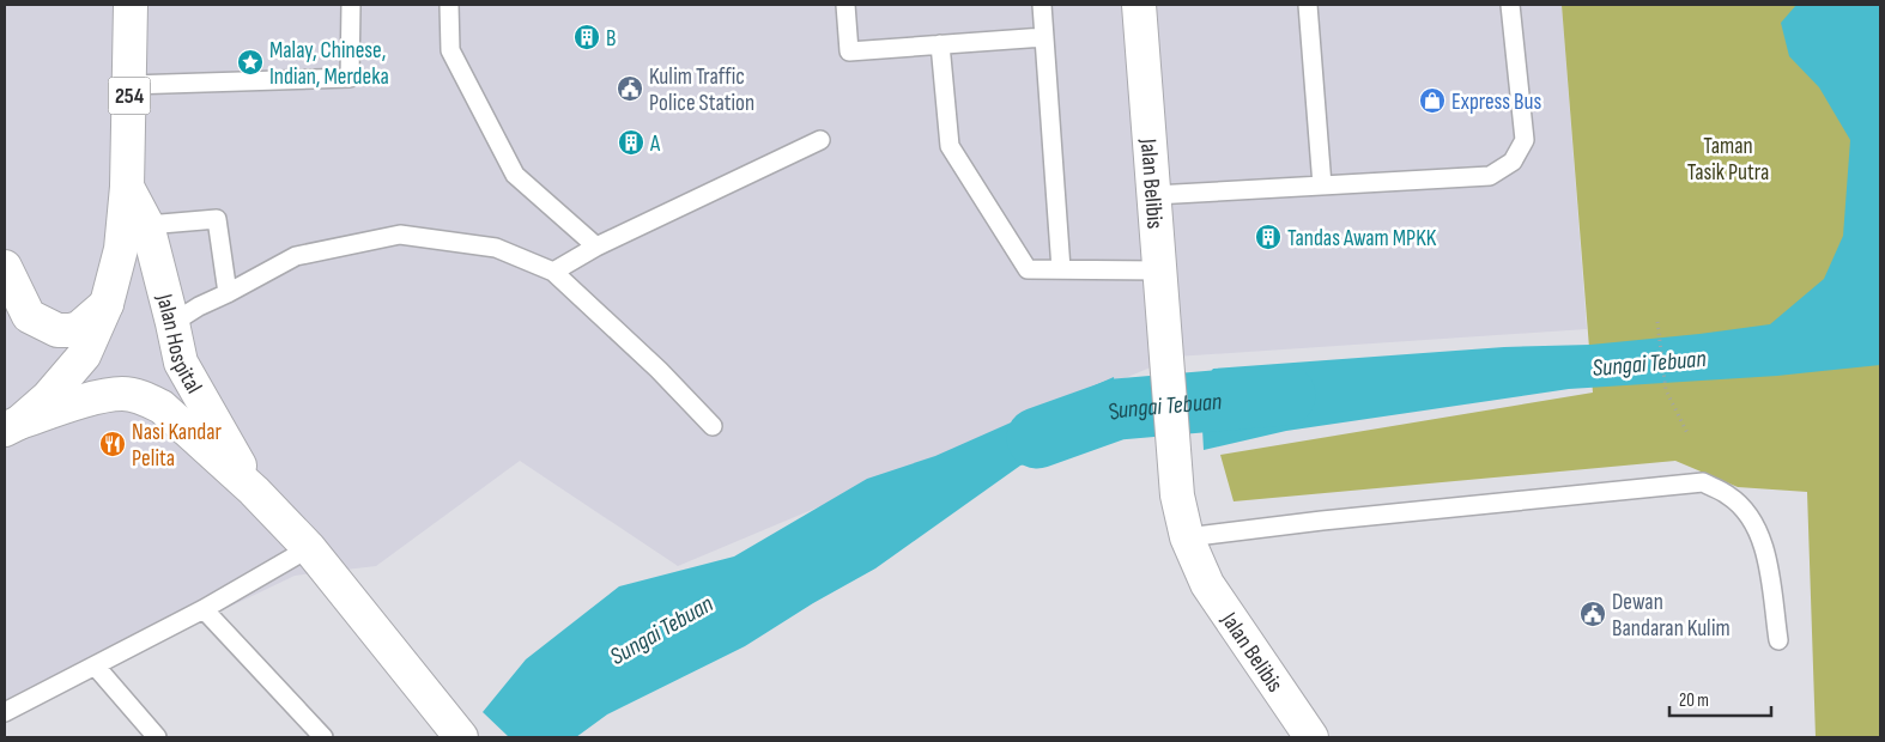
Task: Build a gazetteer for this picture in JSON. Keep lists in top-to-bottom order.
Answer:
{
  "streets": {
    "main road": ["254", "Jalan Belibis", "Jalan Hospital"]
  },
  "crossings": [
    ["254", "Jalan Hospital"]
  ],
  "water": ["Sungai Tebuan"],
  "parks": ["Taman Tasik Putra"],
  "places": {
    "building": ["B", "A", "Tandas Awam MPKK"],
    "place": ["Malay, Chinese, Indian, Merdeka"],
    "public building": ["Kulim Traffic Police Station", "Dewan Bandaran Kulim"],
    "shop": ["Express Bus"],
    "restaurant": ["Nasi Kandar Pelita"]
  },
  "scale_bar": "20 m"
}
